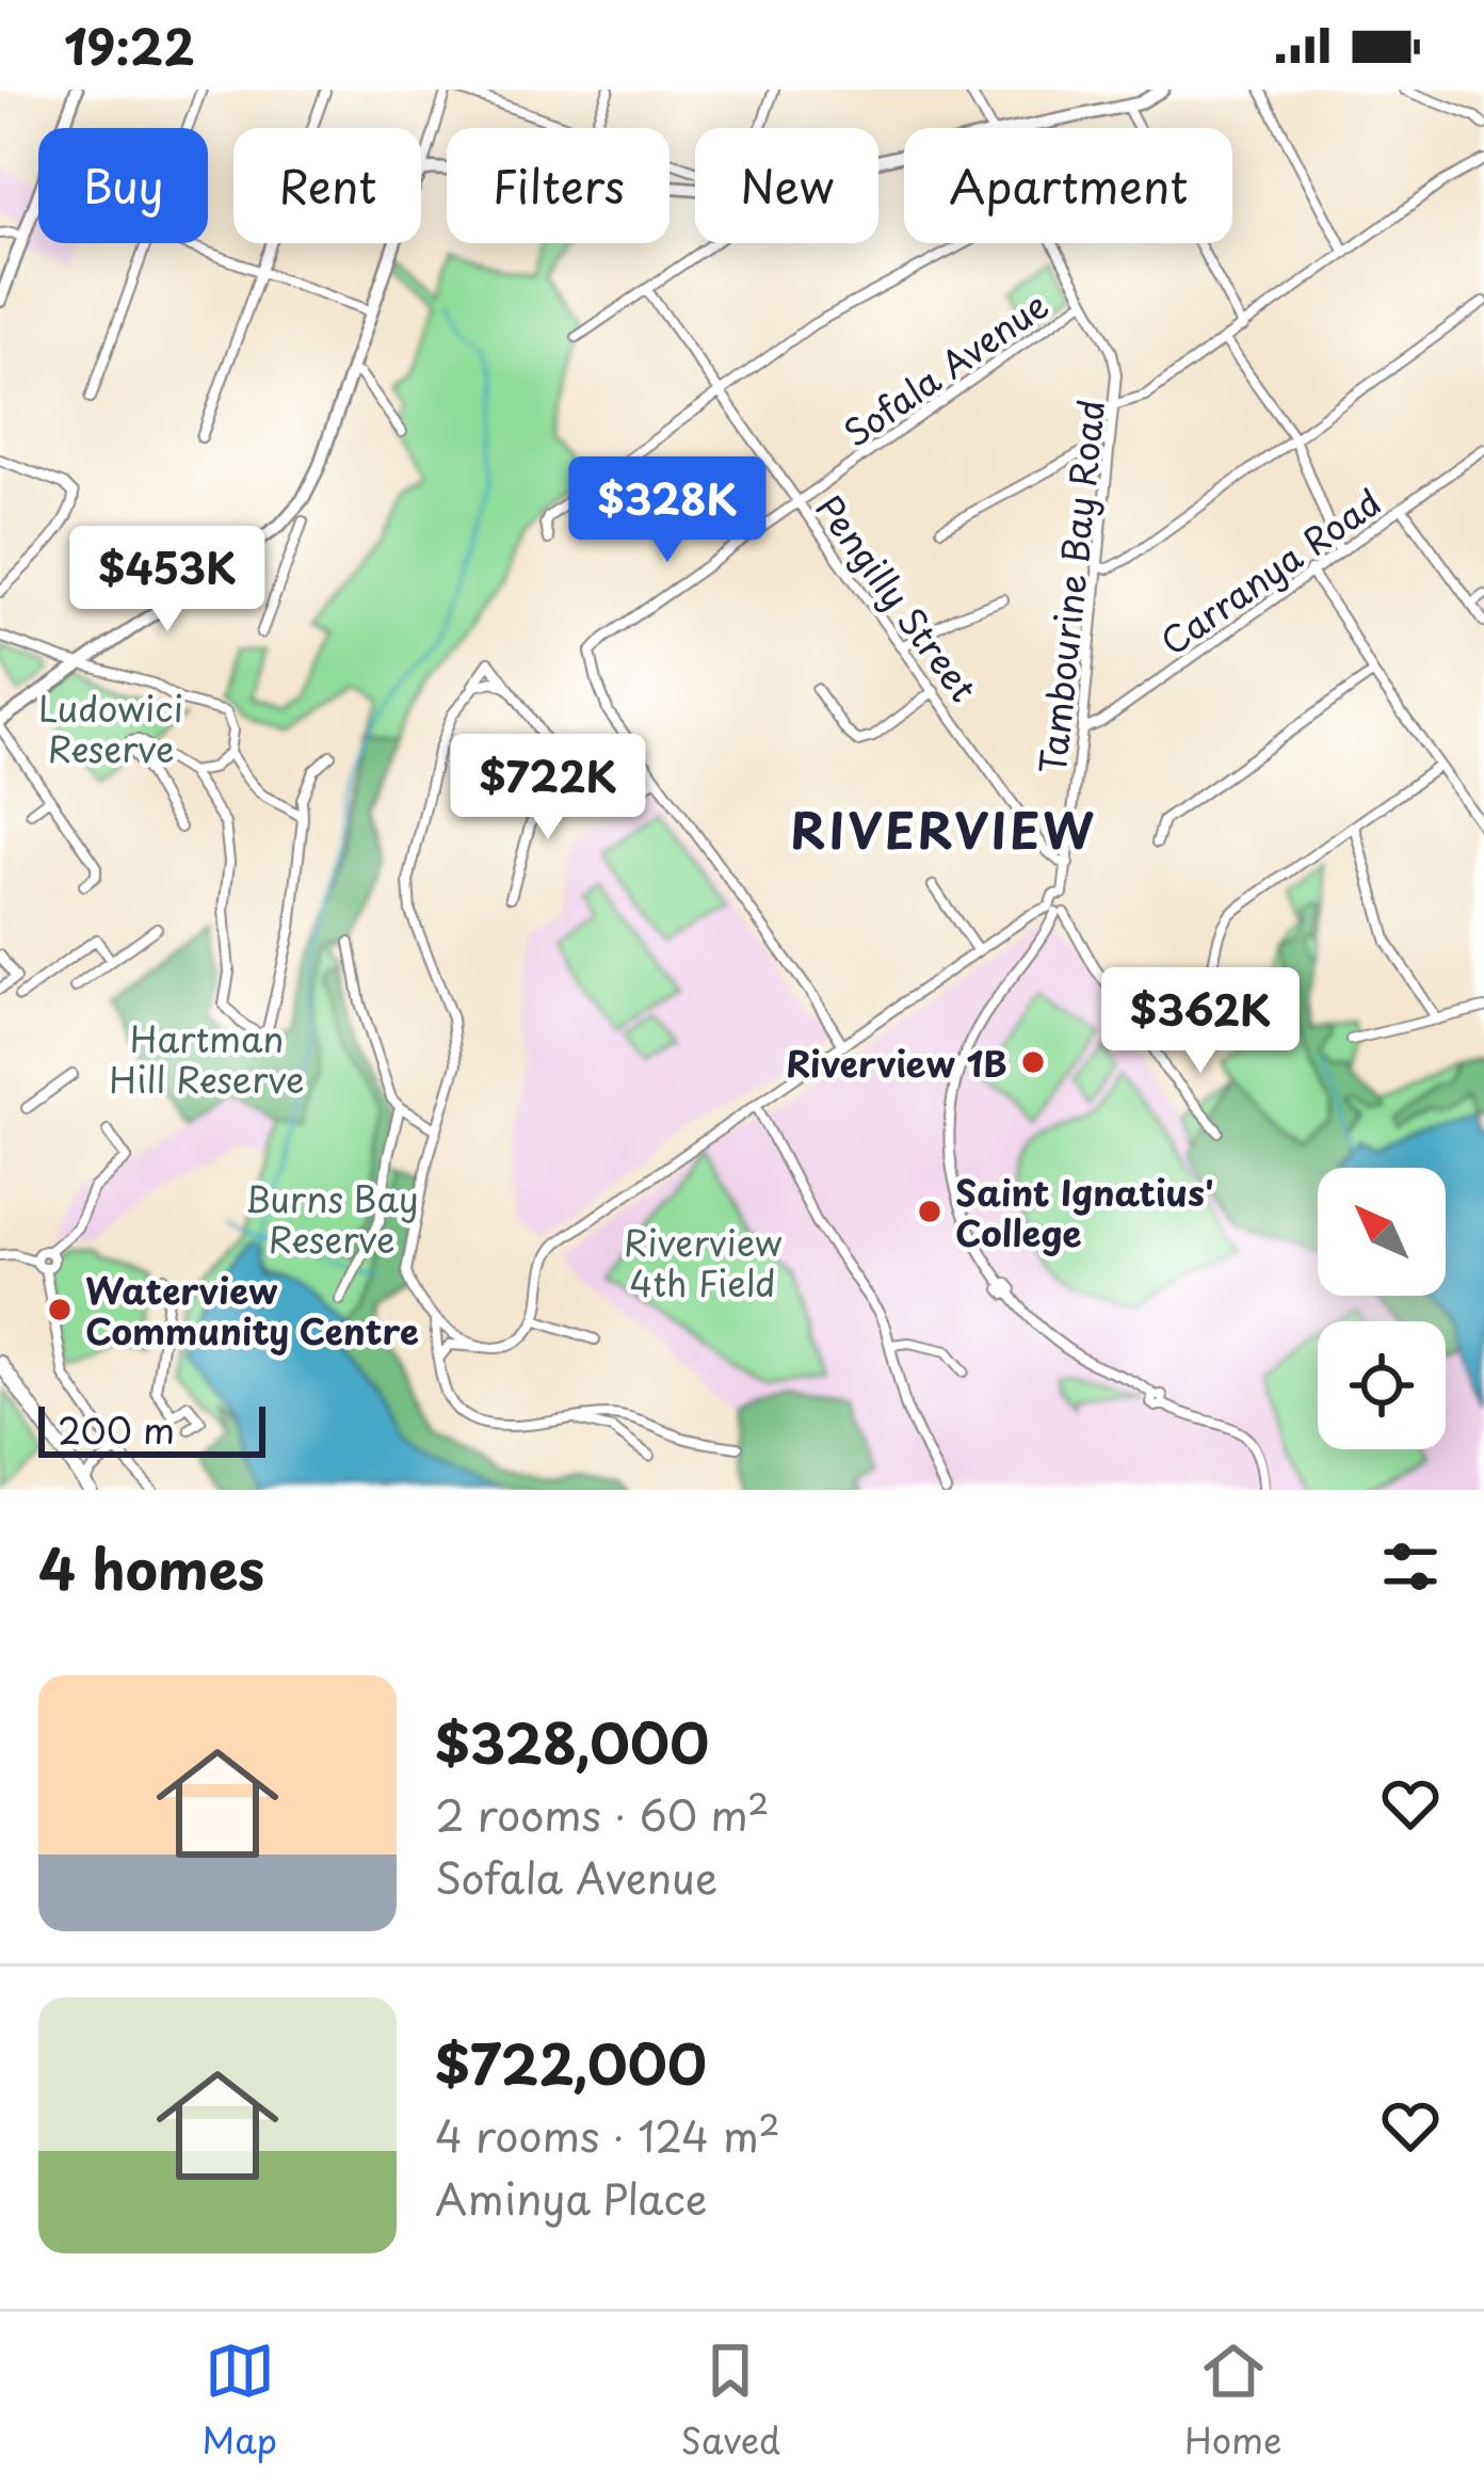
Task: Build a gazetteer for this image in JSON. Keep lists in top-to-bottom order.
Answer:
{
  "streets": {
    "street": [
      "Sofala Avenue",
      "Carranya Road",
      "Tambourine Bay Road",
      "Pengilly Street"
    ]
  },
  "crossings": [
    ["Sofala Avenue", "Tambourine Bay Road"],
    ["Sofala Avenue", "Pengilly Street"],
    ["Carranya Road", "Tambourine Bay Road"],
    ["Tambourine Bay Road", "Pengilly Street"]
  ],
  "districts": ["RIVERVIEW"],
  "parks": [
    "Ludowici Reserve",
    "Hartman Hill Reserve",
    "Burns Bay Reserve",
    "Riverview 4th Field"
  ],
  "places": ["Riverview 1B", "Saint Ignatius' College", "Waterview Community Centre"],
  "scale_bar": "200 m",
  "north": "top left",
  "page": {
    "status": "19:22",
    "chip": [
      "Buy",
      "Rent",
      "Filters",
      "New",
      "Apartment"
    ],
    "price": [
      "$328K",
      "$453K",
      "$722K",
      "$362K"
    ],
    "scale": "200 m",
    "heading": "4 homes",
    "list": [
      {
        "name": "$328,000",
        "note": "2 rooms · 60 m² · Sofala Avenue"
      },
      {
        "name": "$722,000",
        "note": "4 rooms · 124 m² · Aminya Place"
      }
    ],
    "tabs": ["Map", "Saved", "Home"]
  }
}
